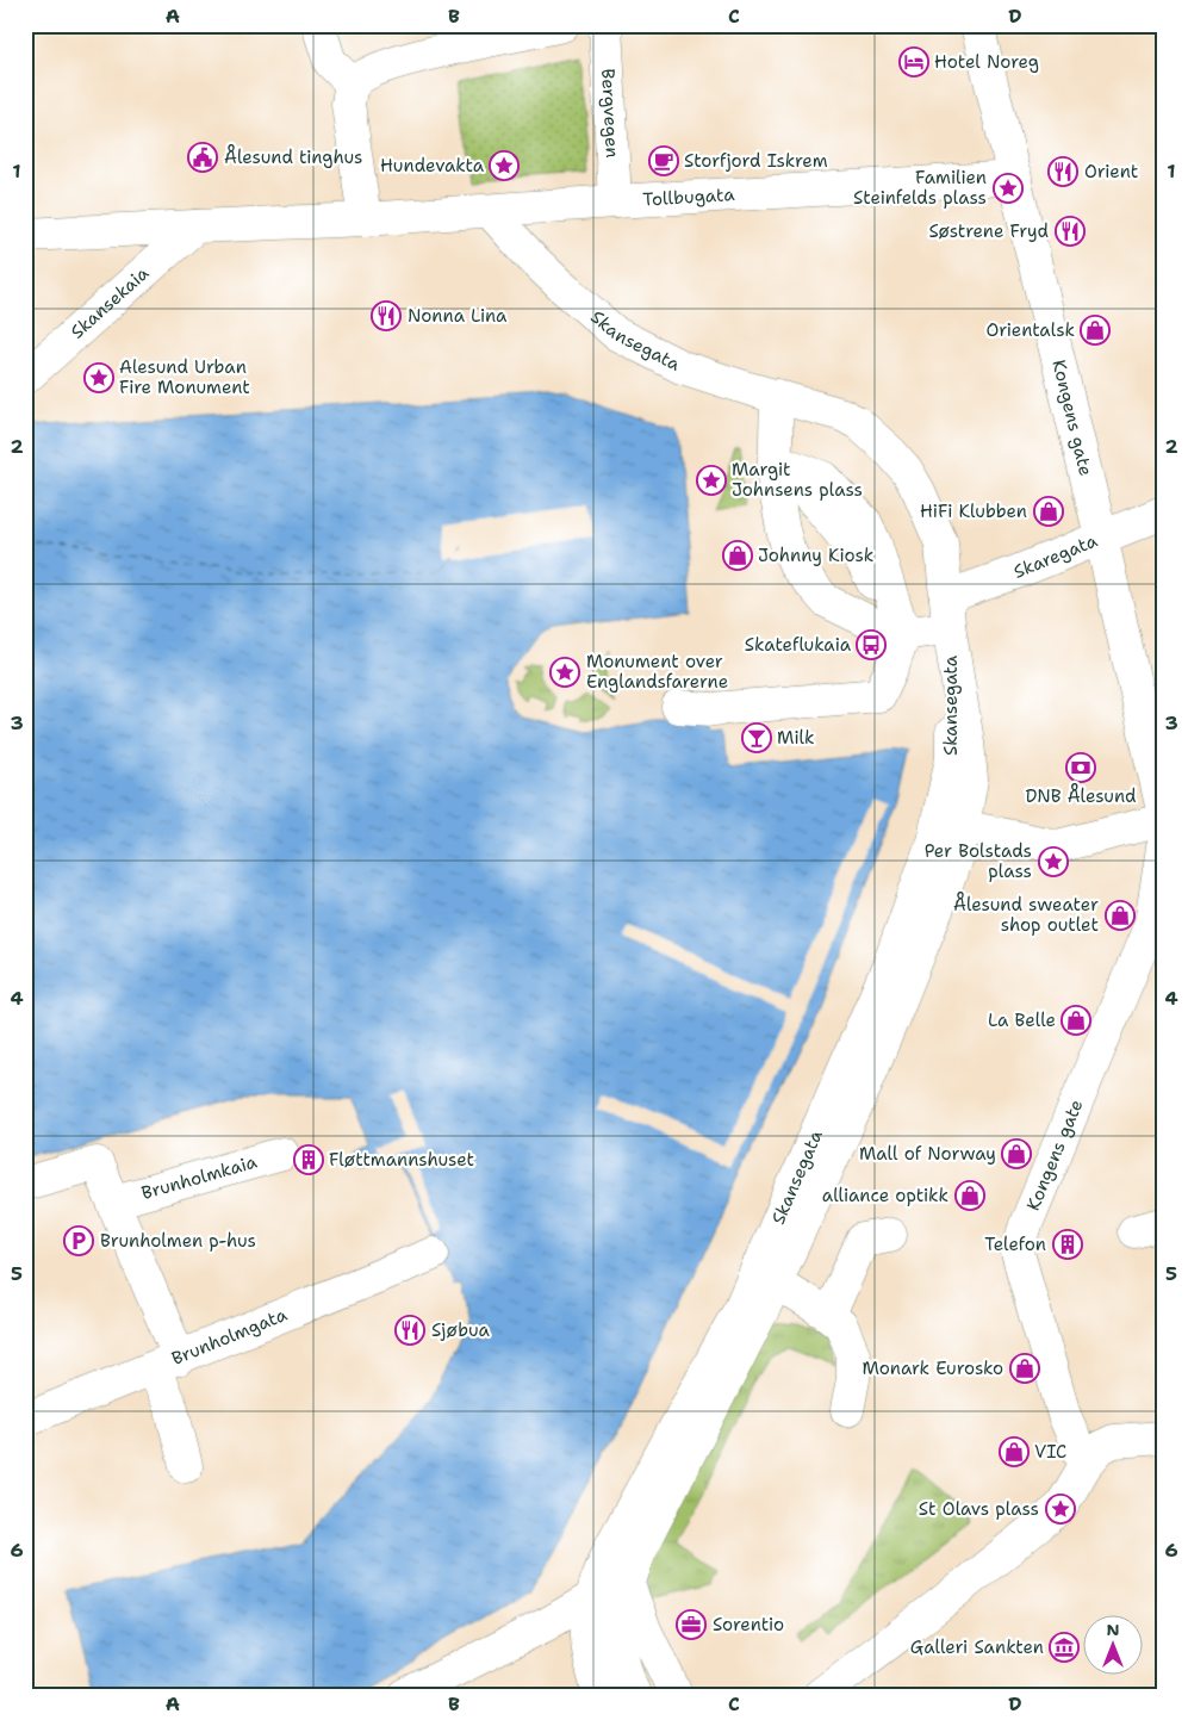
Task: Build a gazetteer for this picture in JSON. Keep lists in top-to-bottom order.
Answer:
{
  "streets": {
    "street": [
      "Bergvegen",
      "Tollbugata",
      "Skansekaia",
      "Skansegata",
      "Kongens gate",
      "Skaregata",
      "Brunholmkaia",
      "Brunholmgata"
    ]
  },
  "crossings": [
    ["Bergvegen", "Tollbugata"],
    ["Tollbugata", "Skansegata"],
    ["Tollbugata", "Kongens gate"],
    ["Skansegata", "Skaregata"],
    ["Kongens gate", "Skaregata"]
  ],
  "places": {
    "hotel": ["Hotel Noreg"],
    "public building": ["Ålesund tinghus"],
    "cafe": ["Storfjord Iskrem"],
    "place": [
      "Hundevakta",
      "Familien Steinfelds plass",
      "Alesund Urban Fire Monument",
      "Margit Johnsens plass",
      "Monument over Englandsfarerne",
      "Per Bolstads plass",
      "St Olavs plass"
    ],
    "restaurant": [
      "Orient",
      "Søstrene Fryd",
      "Nonna Lina",
      "Sjøbua"
    ],
    "shop": [
      "Orientalsk",
      "HiFi Klubben",
      "Johnny Kiosk",
      "Ålesund sweater shop outlet",
      "La Belle",
      "Mall of Norway",
      "alliance optikk",
      "Monark Eurosko",
      "VIC"
    ],
    "bus stop": ["Skateflukaia"],
    "bar": ["Milk"],
    "bank": ["DNB Ålesund"],
    "building": ["Fløttmannshuset", "Telefon"],
    "parking": ["Brunholmen p-hus"],
    "office": ["Sorentio"],
    "museum": ["Galleri Sankten"]
  },
  "north": "top",
  "grid": {
    "columns": [
      "A",
      "B",
      "C",
      "D"
    ],
    "rows": [
      "1",
      "2",
      "3",
      "4",
      "5",
      "6"
    ]
  }
}
